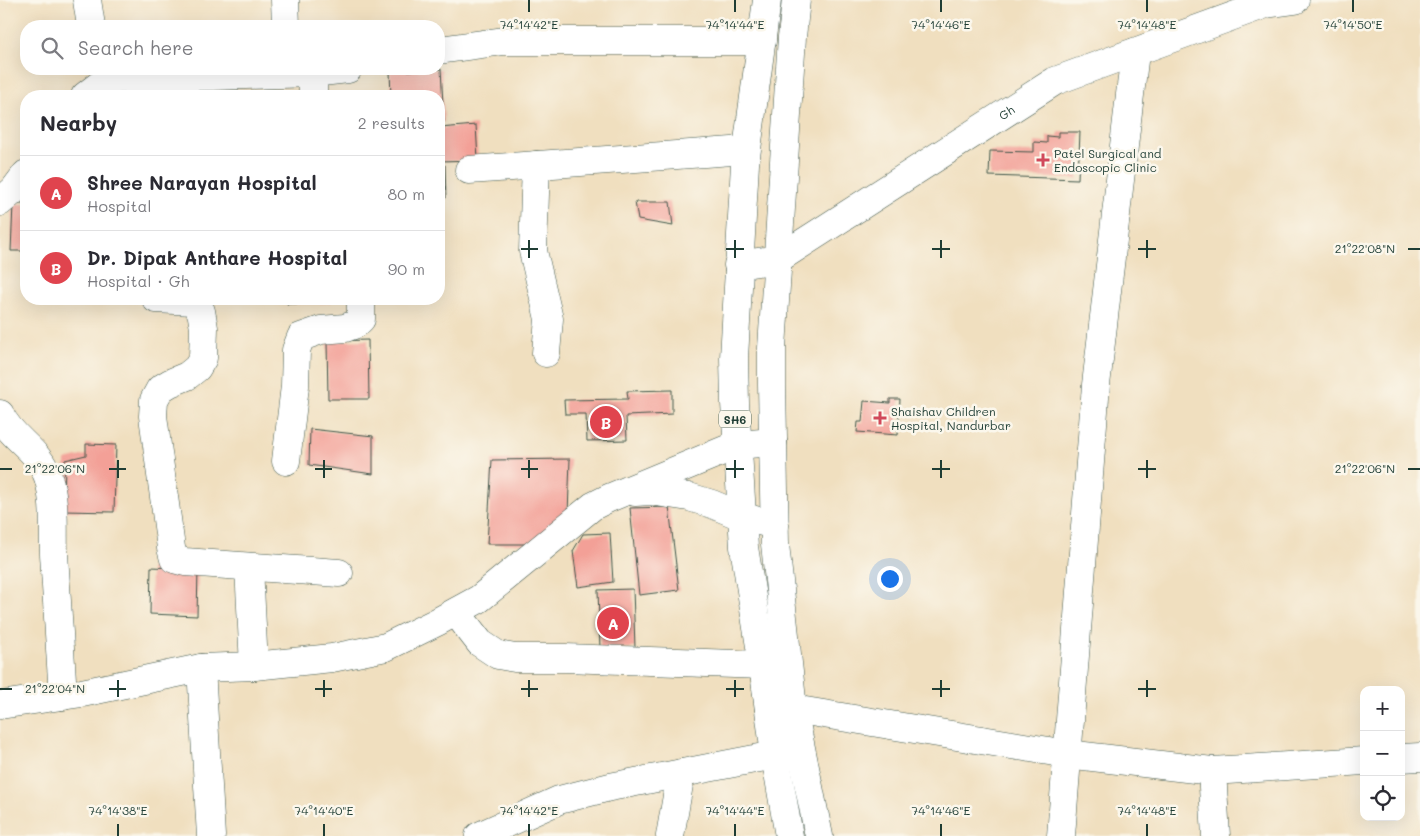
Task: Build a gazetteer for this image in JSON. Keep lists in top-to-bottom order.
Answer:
{
  "streets": {
    "street": ["Gh", "SH6"]
  },
  "crossings": [
    ["Gh", "SH6"]
  ],
  "places": {
    "health": ["Patel Surgical and Endoscopic Clinic", "Shaishav Children Hospital, Nandurbar"]
  },
  "page": {
    "search": "Search here",
    "heading": ["Nearby", "2 results"],
    "list": [
      {
        "mark": "A",
        "name": "Shree Narayan Hospital",
        "note": "Hospital",
        "value": "80 m"
      },
      {
        "mark": "B",
        "name": "Dr. Dipak Anthare Hospital",
        "note": "Hospital · Gh",
        "value": "90 m"
      }
    ],
    "pins": ["B", "A"],
    "map_buttons": ["+", "−"]
  },
  "coordinates": [
    "74°14'42\"E",
    "74°14'44\"E",
    "74°14'46\"E",
    "74°14'48\"E",
    "74°14'50\"E",
    "21°22'08\"N",
    "21°22'06\"N",
    "21°22'04\"N",
    "74°14'38\"E",
    "74°14'40\"E"
  ]
}
